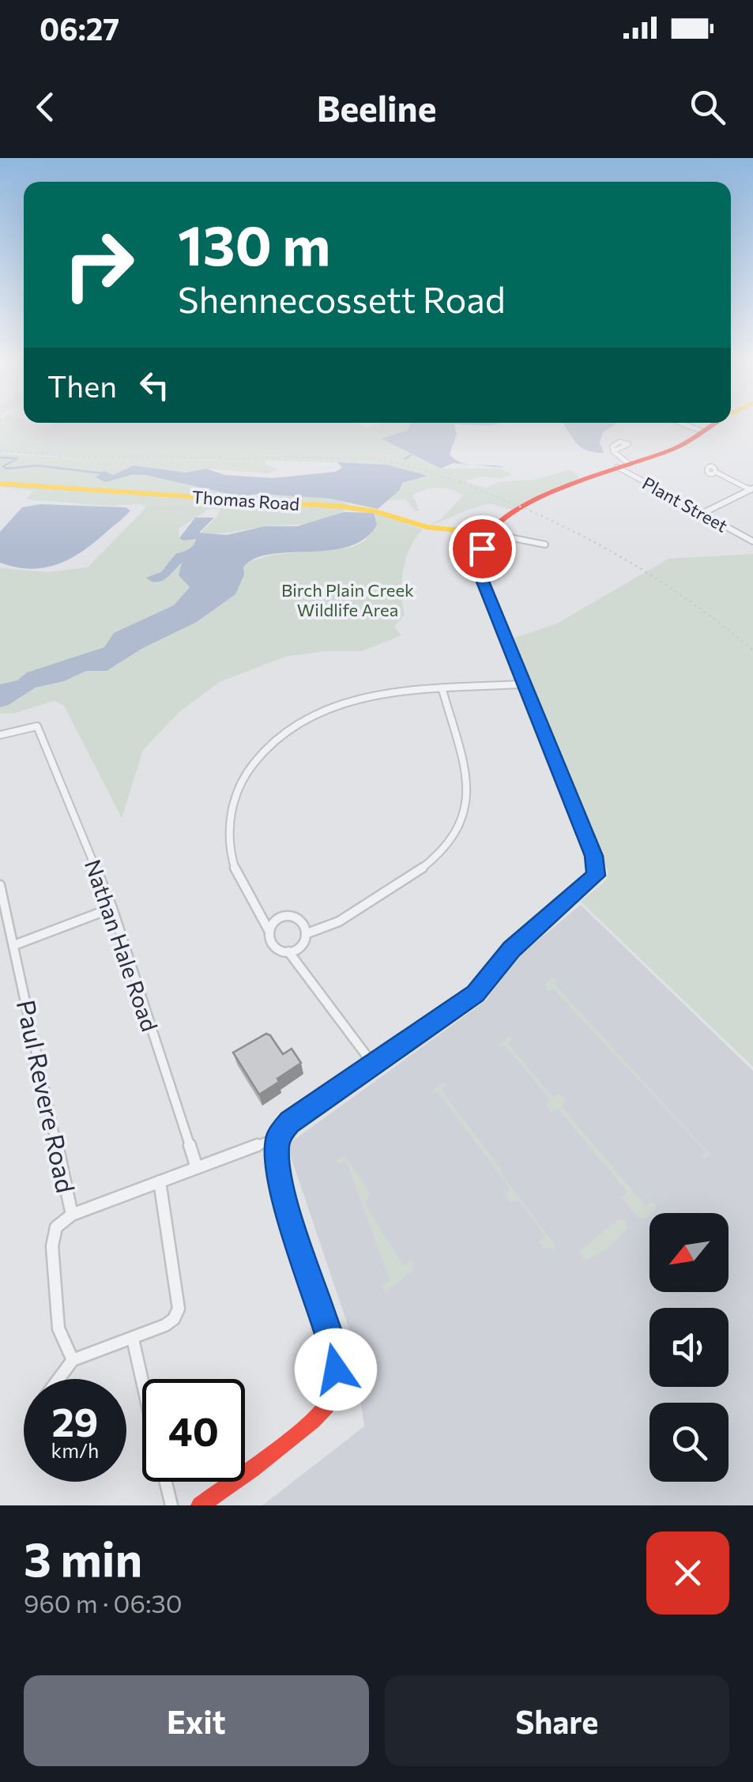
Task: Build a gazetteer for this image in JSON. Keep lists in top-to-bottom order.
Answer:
{
  "streets": {
    "main road": ["Thomas Road"],
    "street": ["Plant Street", "Nathan Hale Road", "Paul Revere Road"]
  },
  "parks": ["Birch Plain Creek Wildlife Area"],
  "north": "bottom left",
  "page": {
    "status": "06:27",
    "header": "Beeline",
    "turn": ["130 m", "Shennecossett Road"],
    "then": "Then",
    "speed": "29 km/h",
    "limit": "40",
    "heading": ["3 min", "960 m · 06:30"],
    "buttons": ["Exit", "Share"]
  }
}
